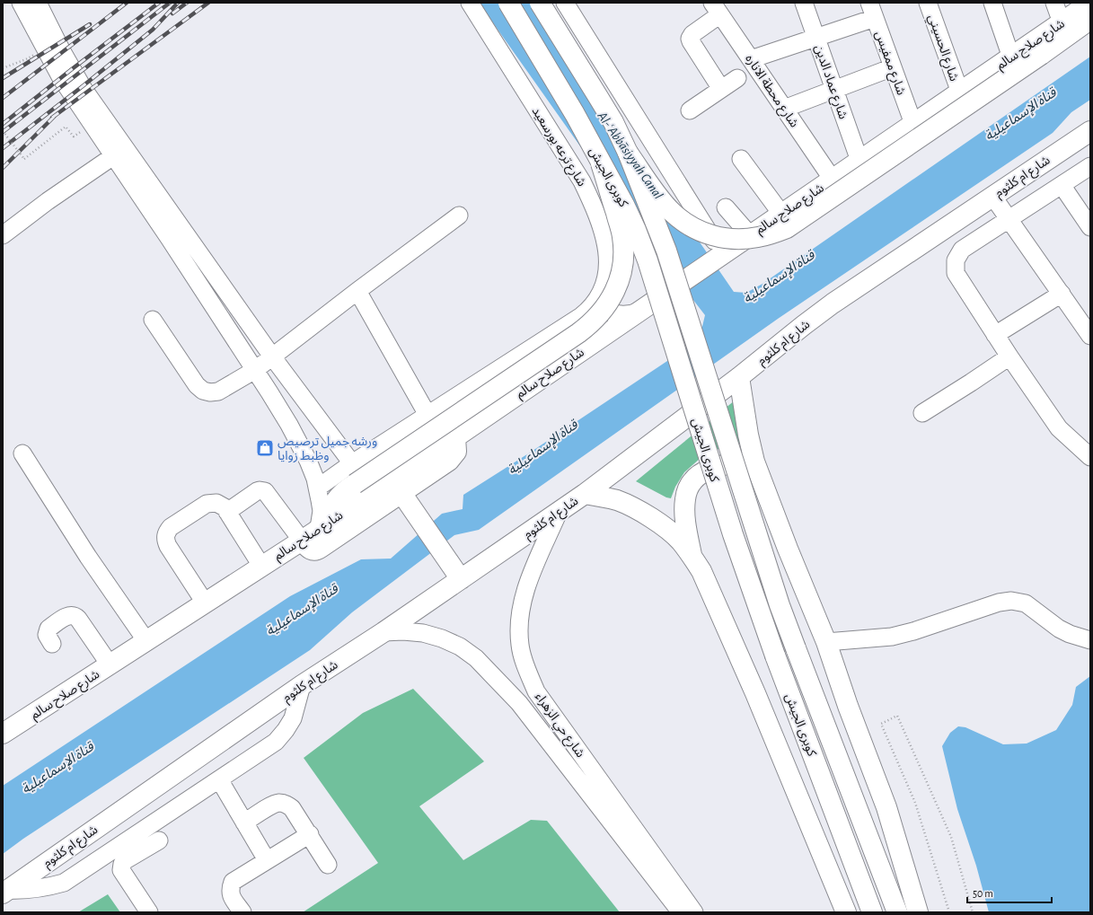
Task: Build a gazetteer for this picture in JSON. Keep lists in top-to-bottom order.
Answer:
{
  "streets": {
    "main road": ["شارع صلاح سالم", "شارع ام كلثوم", "كوبرى الجيش"],
    "street": [
      "شارع الحسيني",
      "شارع ممفيس",
      "شارع عماد الدين",
      "شارع محطة الاناره",
      "شارع ترعه بورسعيد",
      "شارع حي الزهراء"
    ]
  },
  "crossings": [
    ["شارع صلاح سالم", "شارع الحسيني"],
    ["شارع صلاح سالم", "شارع ممفيس"],
    ["شارع صلاح سالم", "شارع عماد الدين"],
    ["شارع صلاح سالم", "شارع محطة الاناره"],
    ["شارع ام كلثوم", "شارع حي الزهراء"]
  ],
  "water": ["قناة الإسماعيلية", "Al-ʿAbbāsiyyah Canal"],
  "places": {
    "shop": ["ورشه جميل ترصيص وظبط زوايا"]
  },
  "scale_bar": "50 m"
}
